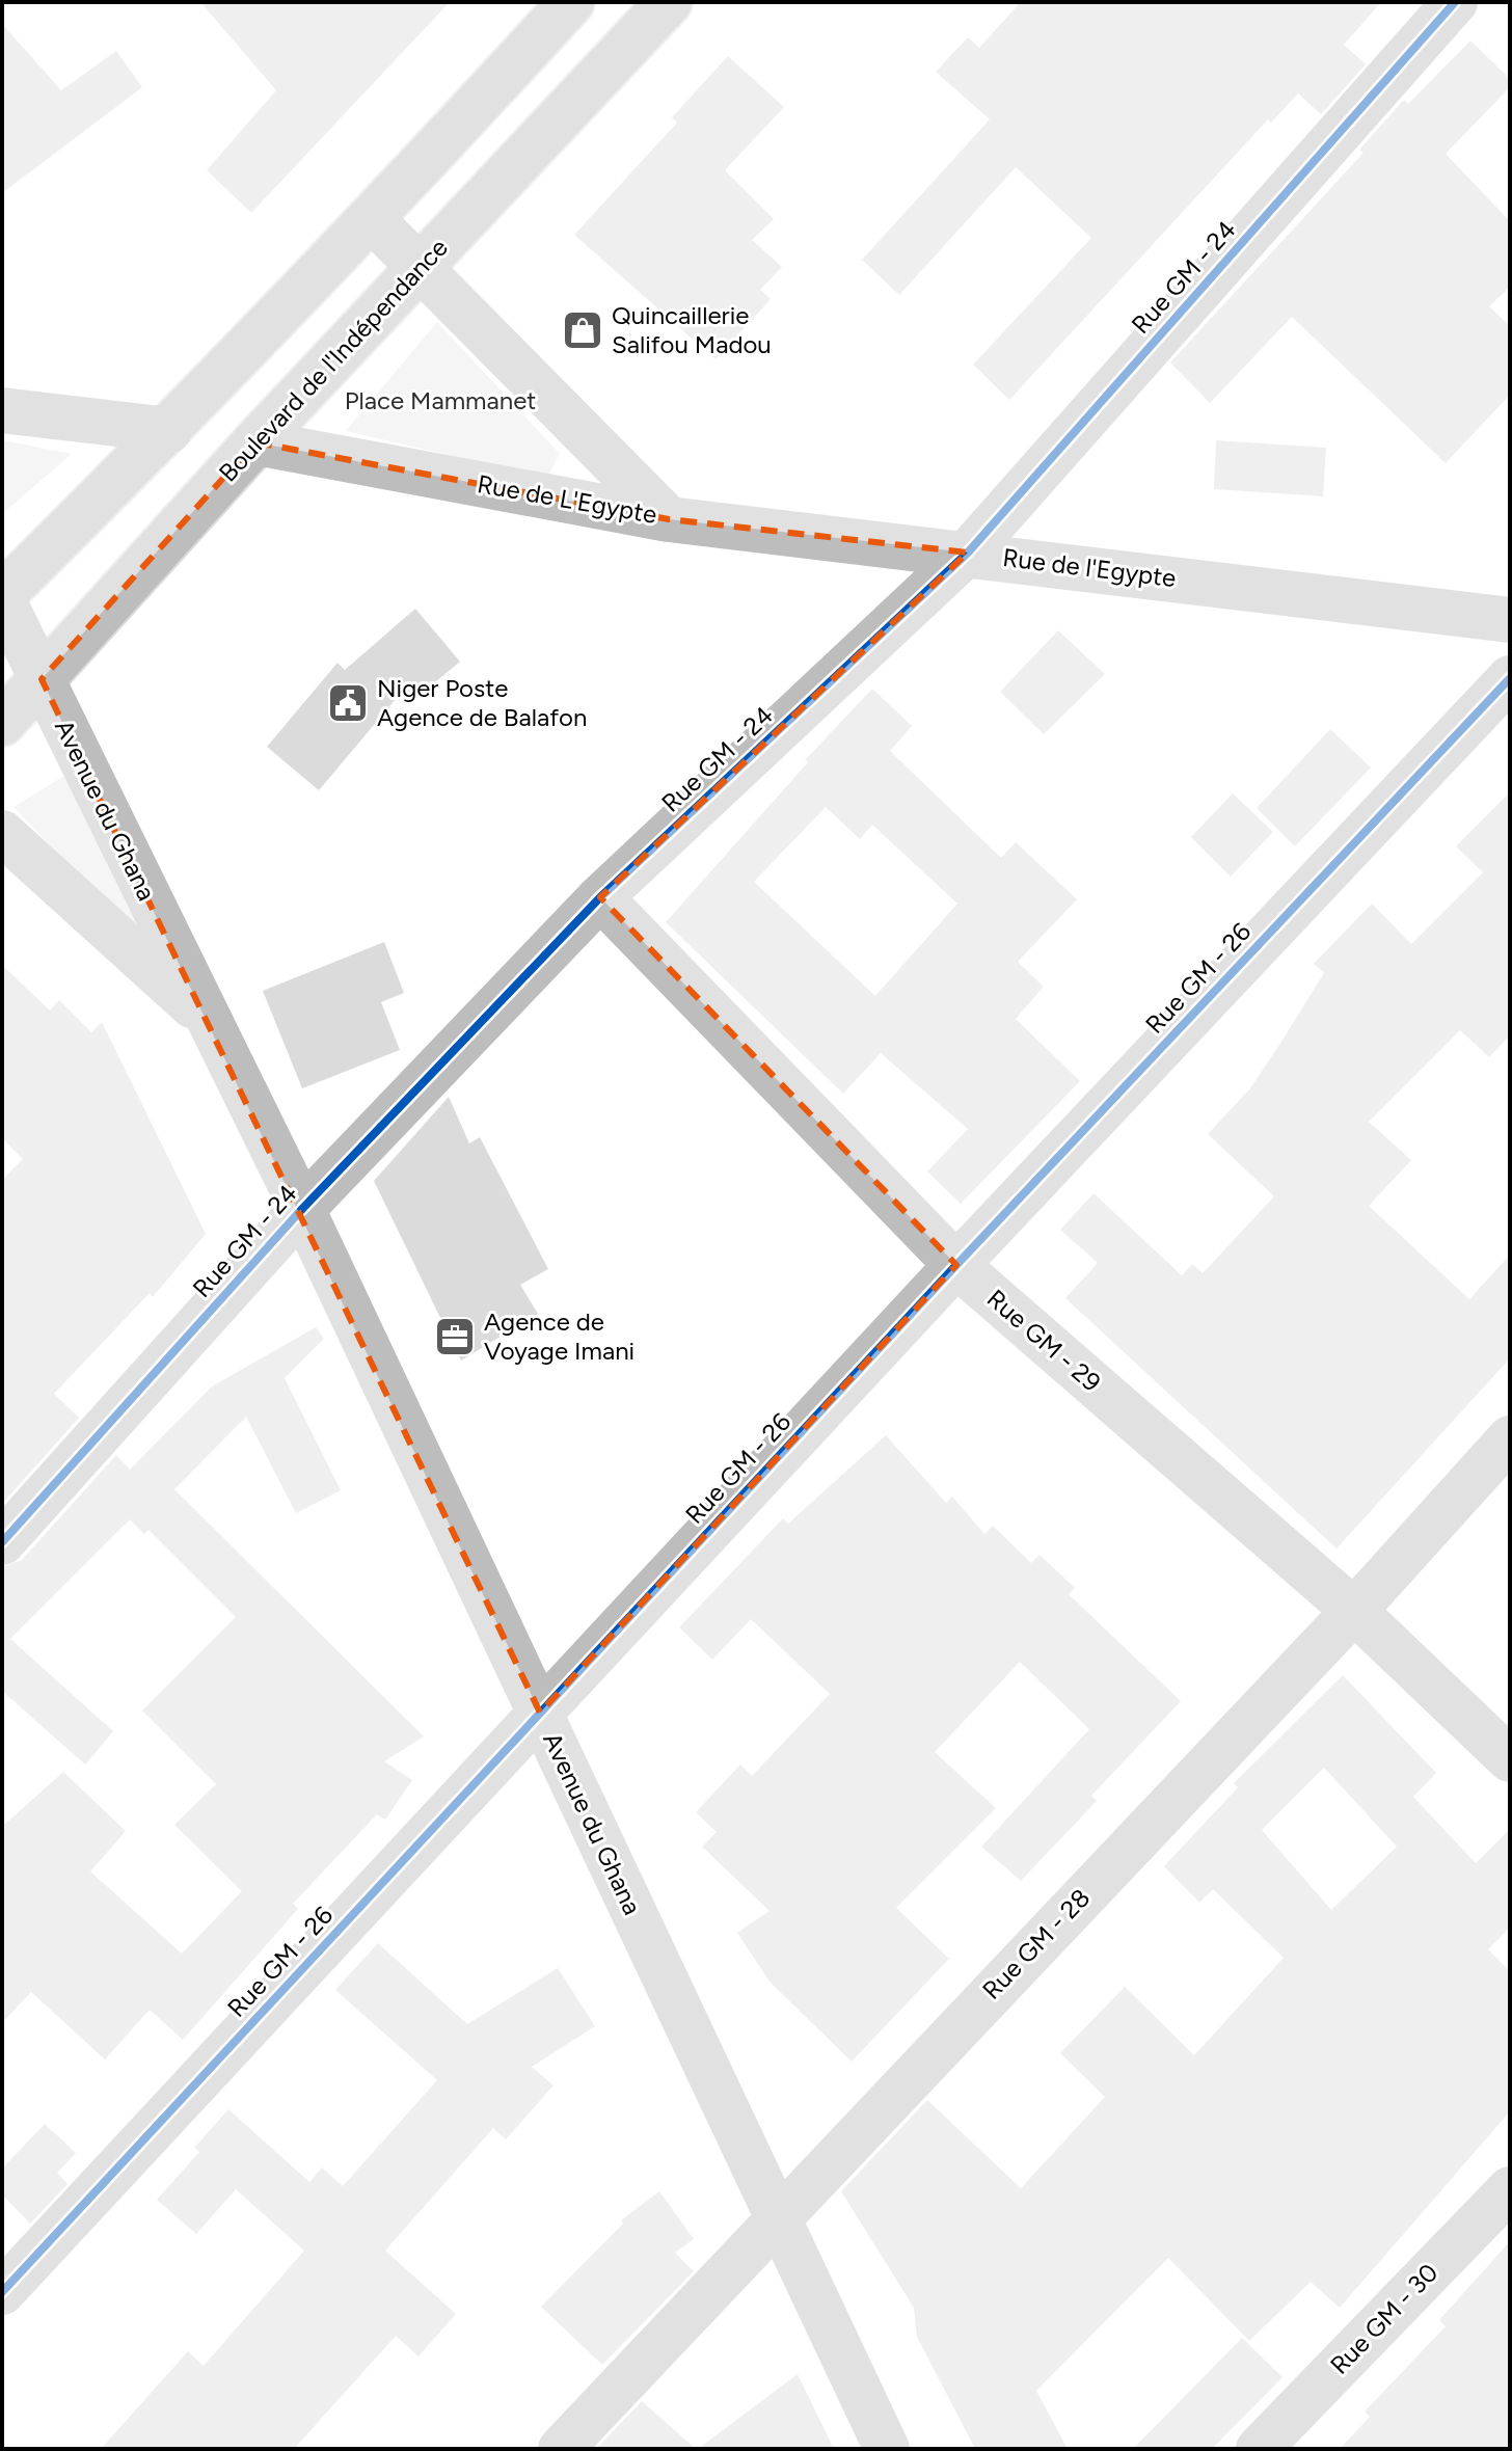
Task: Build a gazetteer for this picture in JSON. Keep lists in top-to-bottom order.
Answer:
{
  "streets": {
    "street": [
      "Rue GM - 24",
      "Boulevard de l'Indépendance",
      "Rue de L'Egypte",
      "Rue de l'Egypte",
      "Avenue du Ghana",
      "Rue GM - 26",
      "Rue GM - 29",
      "Rue GM - 28",
      "Rue GM - 30"
    ]
  },
  "crossings": [
    ["Rue GM - 24", "Rue de l'Egypte"],
    ["Rue GM - 24", "Avenue du Ghana"],
    ["Rue GM - 24", "Rue GM - 29"],
    ["Boulevard de l'Indépendance", "Rue de L'Egypte"],
    ["Boulevard de l'Indépendance", "Avenue du Ghana"],
    ["Rue de L'Egypte", "Rue de l'Egypte"],
    ["Avenue du Ghana", "Rue GM - 26"],
    ["Avenue du Ghana", "Rue GM - 28"],
    ["Rue GM - 26", "Rue GM - 29"],
    ["Rue GM - 29", "Rue GM - 28"]
  ],
  "parks": ["Place Mammanet"],
  "places": {
    "shop": ["Quincaillerie Salifou Madou"],
    "public building": ["Niger Poste Agence de Balafon"],
    "office": ["Agence de Voyage Imani"]
  }
}
